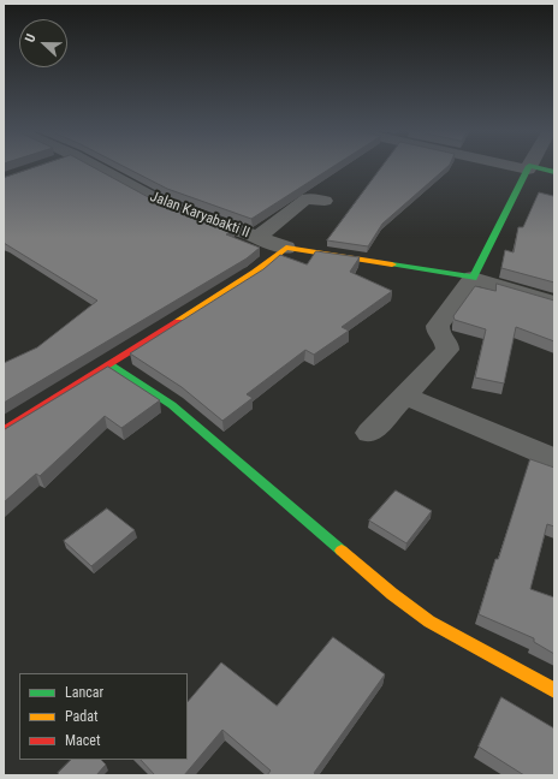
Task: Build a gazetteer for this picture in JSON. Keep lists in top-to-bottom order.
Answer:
{
  "streets": {
    "street": ["Jalan Karyabakti II"]
  },
  "legend": ["Lancar", "Padat", "Macet"],
  "north": "left"
}
